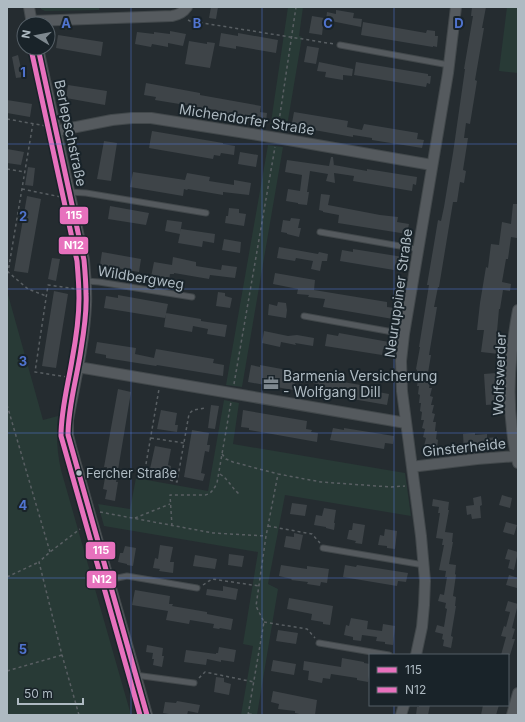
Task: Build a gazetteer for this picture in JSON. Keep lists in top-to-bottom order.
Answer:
{
  "streets": {
    "street": [
      "Michendorfer Straße",
      "Berlepschstraße",
      "Neuruppiner Straße",
      "Wolfswerder",
      "Ginsterheide"
    ],
    "lane": ["Wildbergweg"]
  },
  "crossings": [
    ["Michendorfer Straße", "Berlepschstraße"],
    ["Michendorfer Straße", "Neuruppiner Straße"],
    ["Berlepschstraße", "Wildbergweg"],
    ["Neuruppiner Straße", "Ginsterheide"],
    ["Wolfswerder", "Ginsterheide"]
  ],
  "places": {
    "office": ["Barmenia Versicherung - Wolfgang Dill"],
    "other": ["Fercher Straße"]
  },
  "lines": ["transit line 115", "transit line N12"],
  "legend": ["115", "N12"],
  "scale_bar": "50 m",
  "north": "left",
  "grid": {
    "columns": [
      "A",
      "B",
      "C",
      "D"
    ],
    "rows": [
      "1",
      "2",
      "3",
      "4",
      "5"
    ]
  }
}
